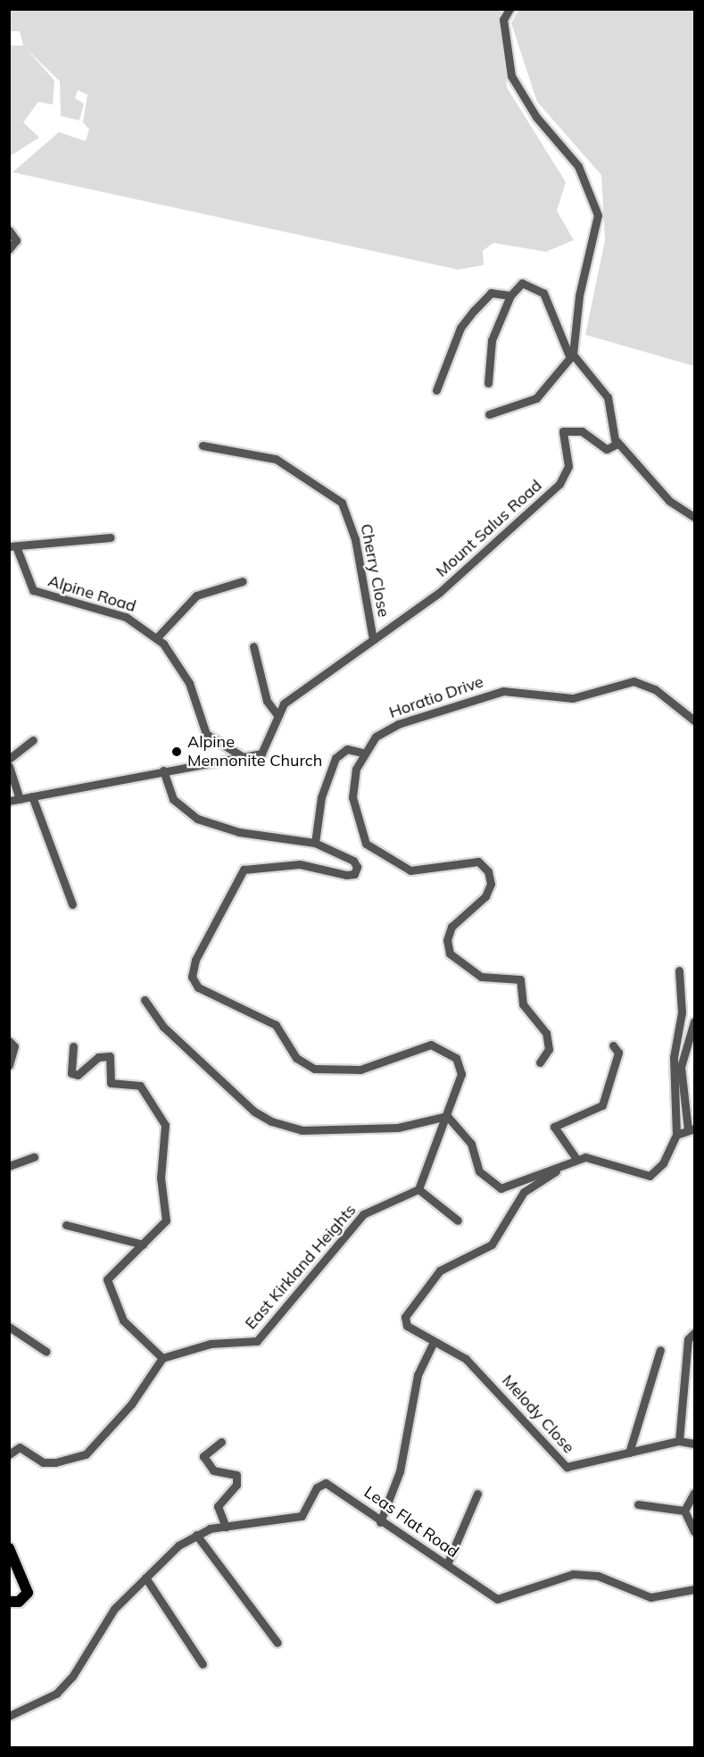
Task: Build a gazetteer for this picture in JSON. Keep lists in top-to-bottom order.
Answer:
{
  "streets": {
    "street": [
      "Mount Salus Road",
      "Cherry Close",
      "Alpine Road",
      "Horatio Drive",
      "East Kirkland Heights",
      "Melody Close",
      "Leas Flat Road"
    ]
  },
  "crossings": [
    ["Mount Salus Road", "Cherry Close"],
    ["Mount Salus Road", "Alpine Road"]
  ],
  "places": ["Alpine Mennonite Church"]
}
